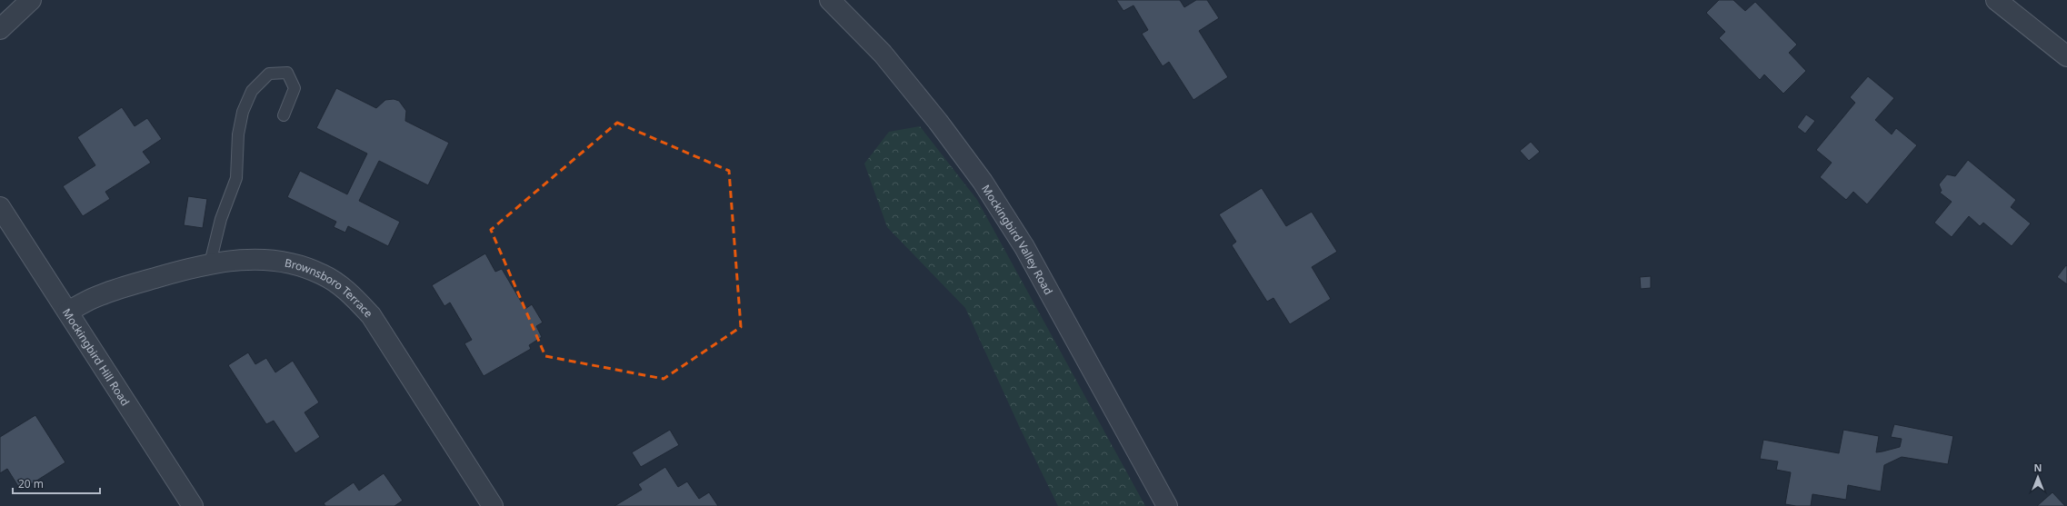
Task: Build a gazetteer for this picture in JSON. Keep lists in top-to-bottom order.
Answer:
{
  "streets": {
    "street": ["Mockingbird Valley Road", "Brownsboro Terrace", "Mockingbird Hill Road"]
  },
  "crossings": [
    ["Brownsboro Terrace", "Mockingbird Hill Road"]
  ],
  "scale_bar": "20 m",
  "north": "top"
}
